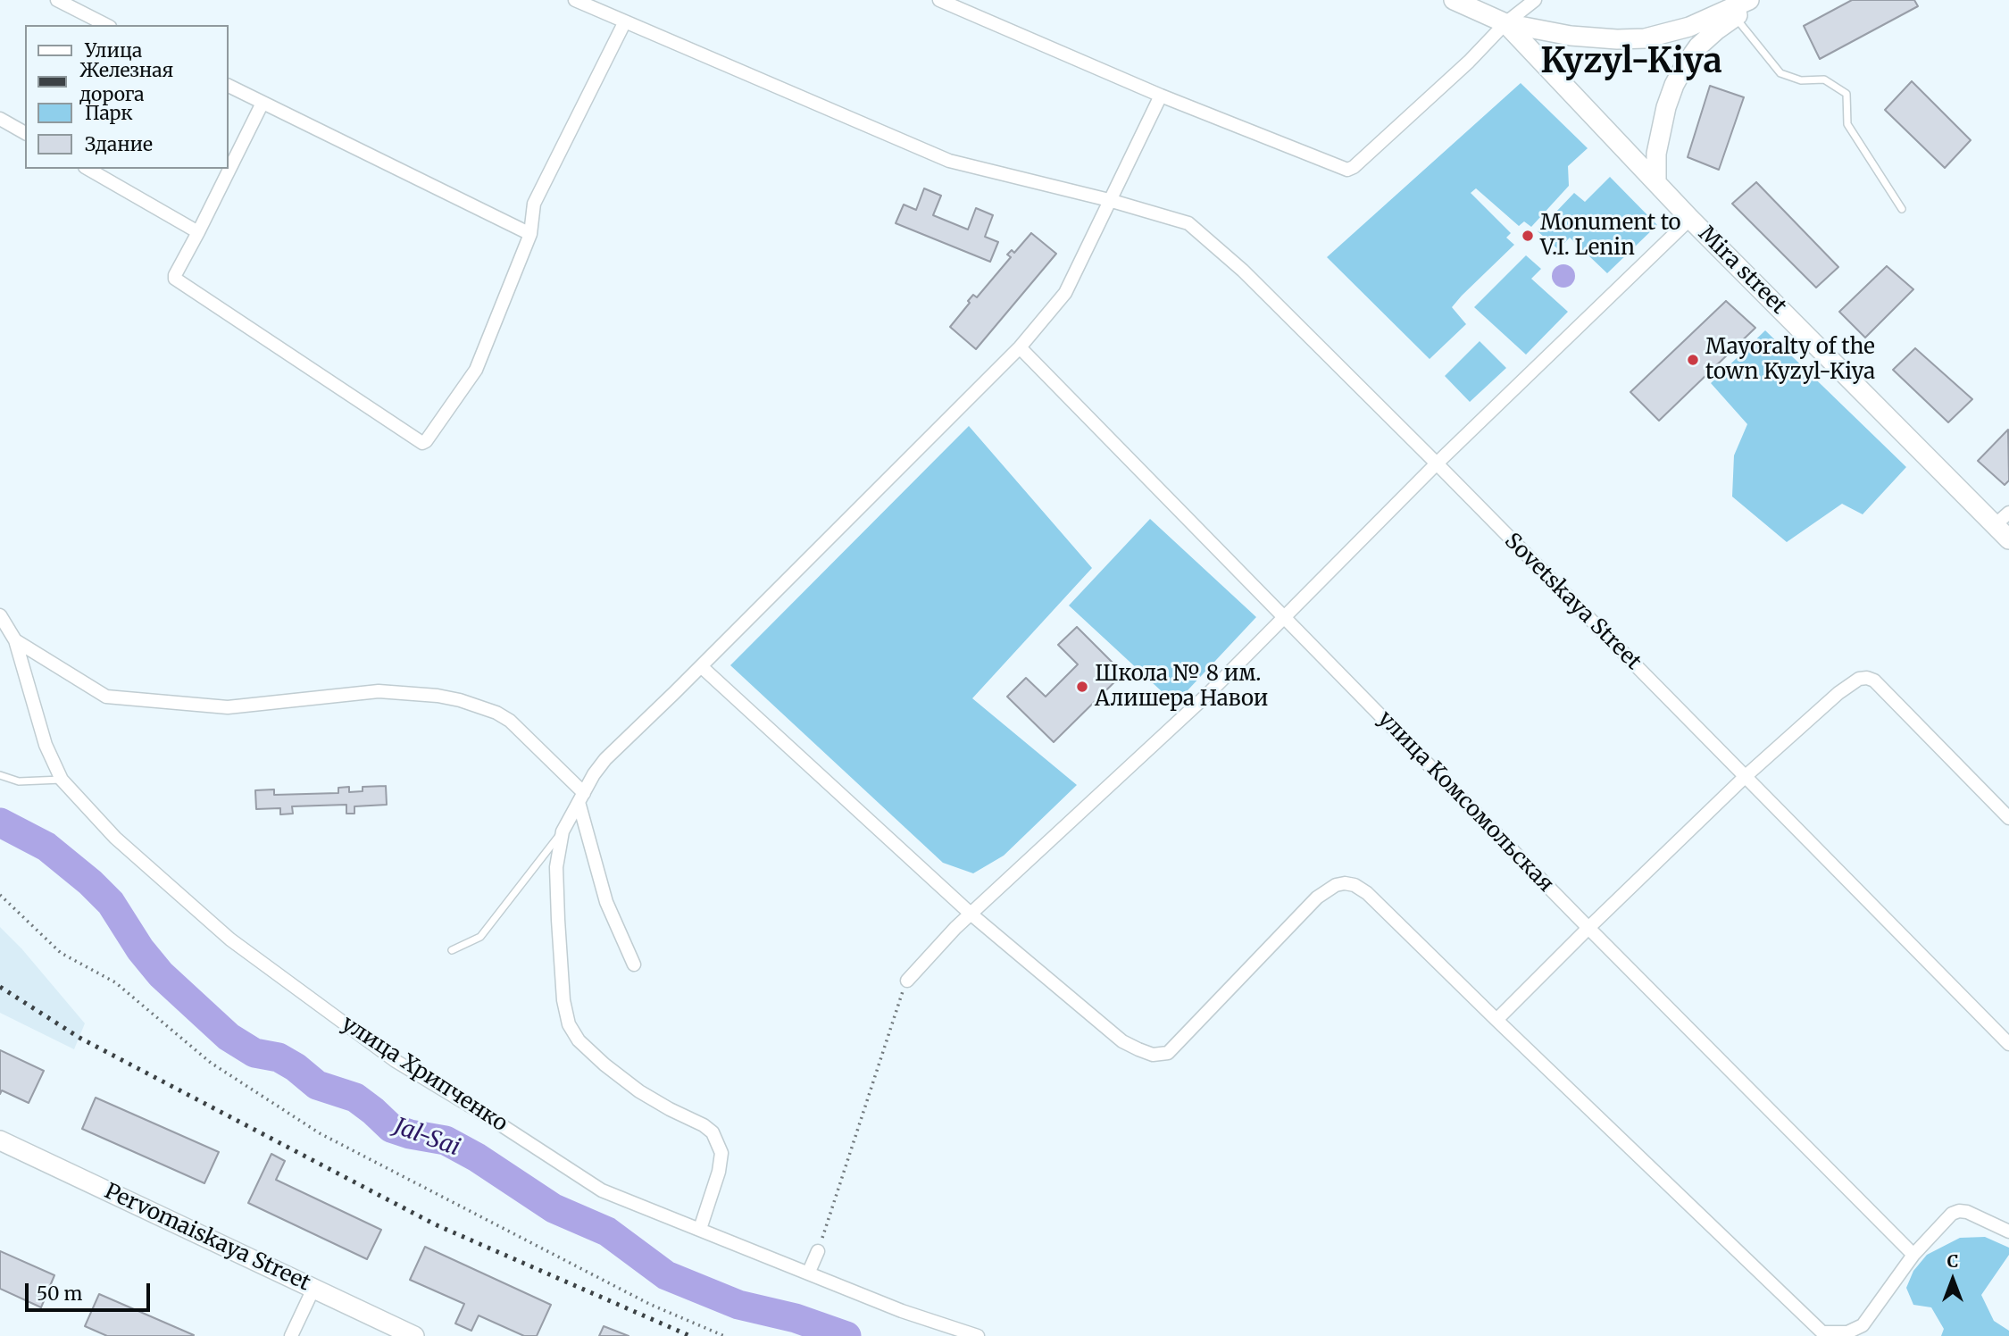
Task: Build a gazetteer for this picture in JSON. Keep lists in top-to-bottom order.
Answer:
{
  "streets": {
    "main road": ["Mira street", "Pervomaiskaya Street"],
    "street": ["Sovetskaya Street", "улица Комсомольская", "улица Хрипченко"]
  },
  "districts": ["Kyzyl-Kiya"],
  "water": ["Jal-Sai"],
  "places": ["Monument to V.I. Lenin", "Мayoralty of the town Kyzyl-Kiya", "Школа № 8 им. Алишера Навои"],
  "legend": [
    "Улица",
    "Железная дорога",
    "Парк",
    "Здание"
  ],
  "scale_bar": "50 m",
  "north": "top"
}
